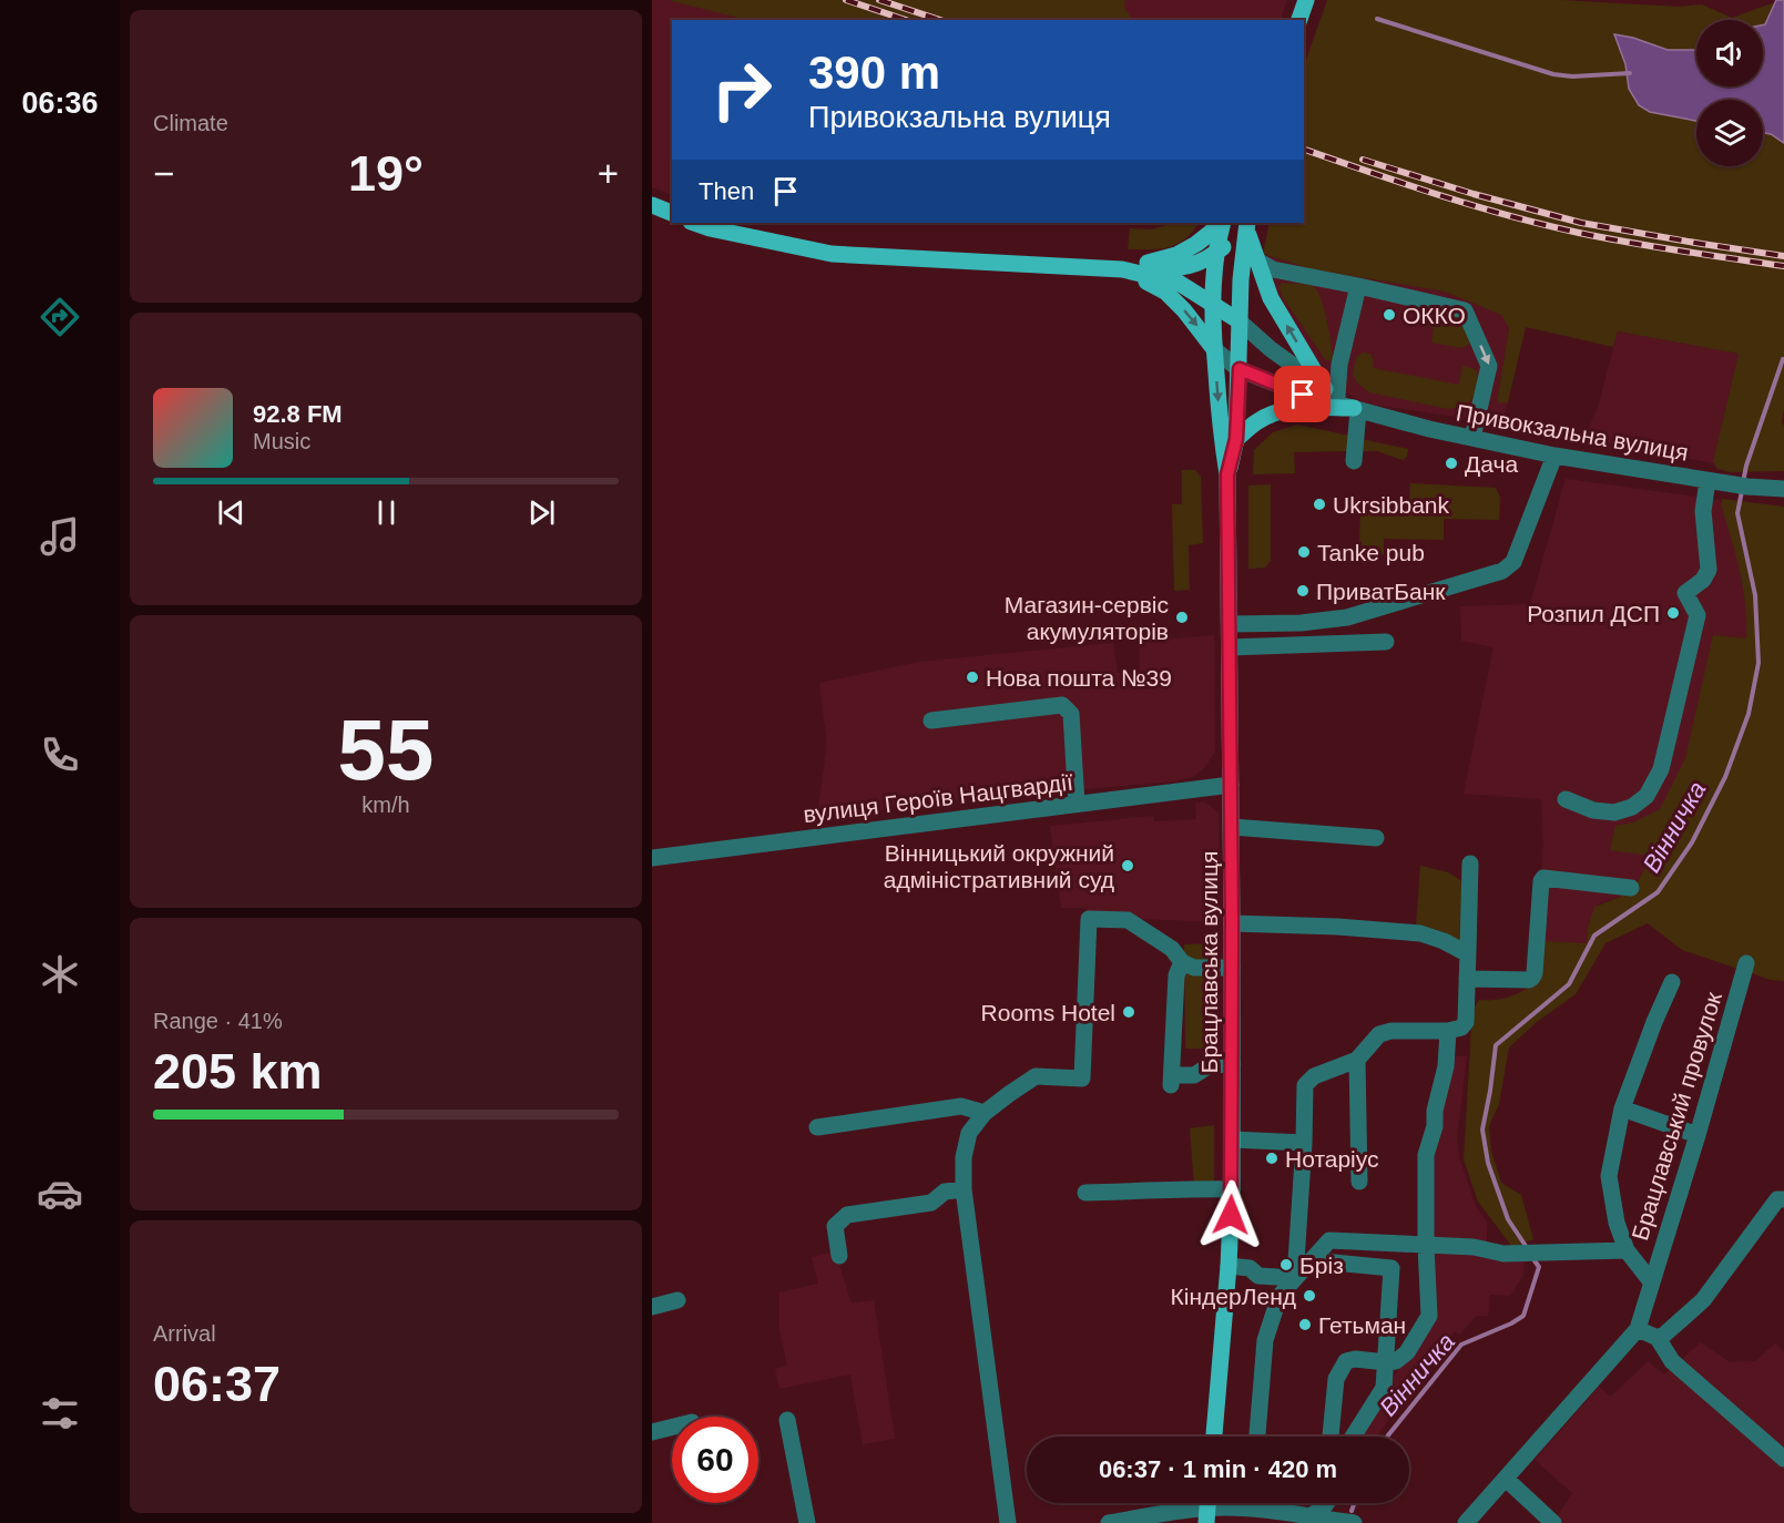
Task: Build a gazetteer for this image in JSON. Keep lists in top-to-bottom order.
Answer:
{
  "streets": {
    "main road": ["Привокзальна вулиця", "Брацлавська вулиця"],
    "street": ["вулиця Героїв Нацгвардії", "Брацлавський провулок"]
  },
  "crossings": [
    ["Привокзальна вулиця", "Брацлавська вулиця"],
    ["вулиця Героїв Нацгвардії", "Брацлавська вулиця"]
  ],
  "water": ["Вінничка"],
  "places": [
    "ОККО",
    "Дача",
    "Ukrsibbank",
    "Tanke pub",
    "ПриватБанк",
    "Розпил ДСП",
    "Магазин-сервіс акумуляторів",
    "Нова пошта №39",
    "Вінницький окружний адміністративний суд",
    "Rooms Hotel",
    "Нотаріус",
    "Бріз",
    "КіндерЛенд",
    "Гетьман"
  ],
  "page": {
    "tabs": "06:36",
    "tile": [
      "Climate",
      ["55", "km/h"],
      ["Range · 41%", "205 km"],
      ["Arrival", "06:37"]
    ],
    "turn": ["390 m", "Привокзальна вулиця"],
    "heat": ["−", "19°", "+"],
    "then": "Then",
    "song": ["92.8 FM", "Music"],
    "limit": "60",
    "trip": "06:37 · 1 min · 420 m"
  }
}
